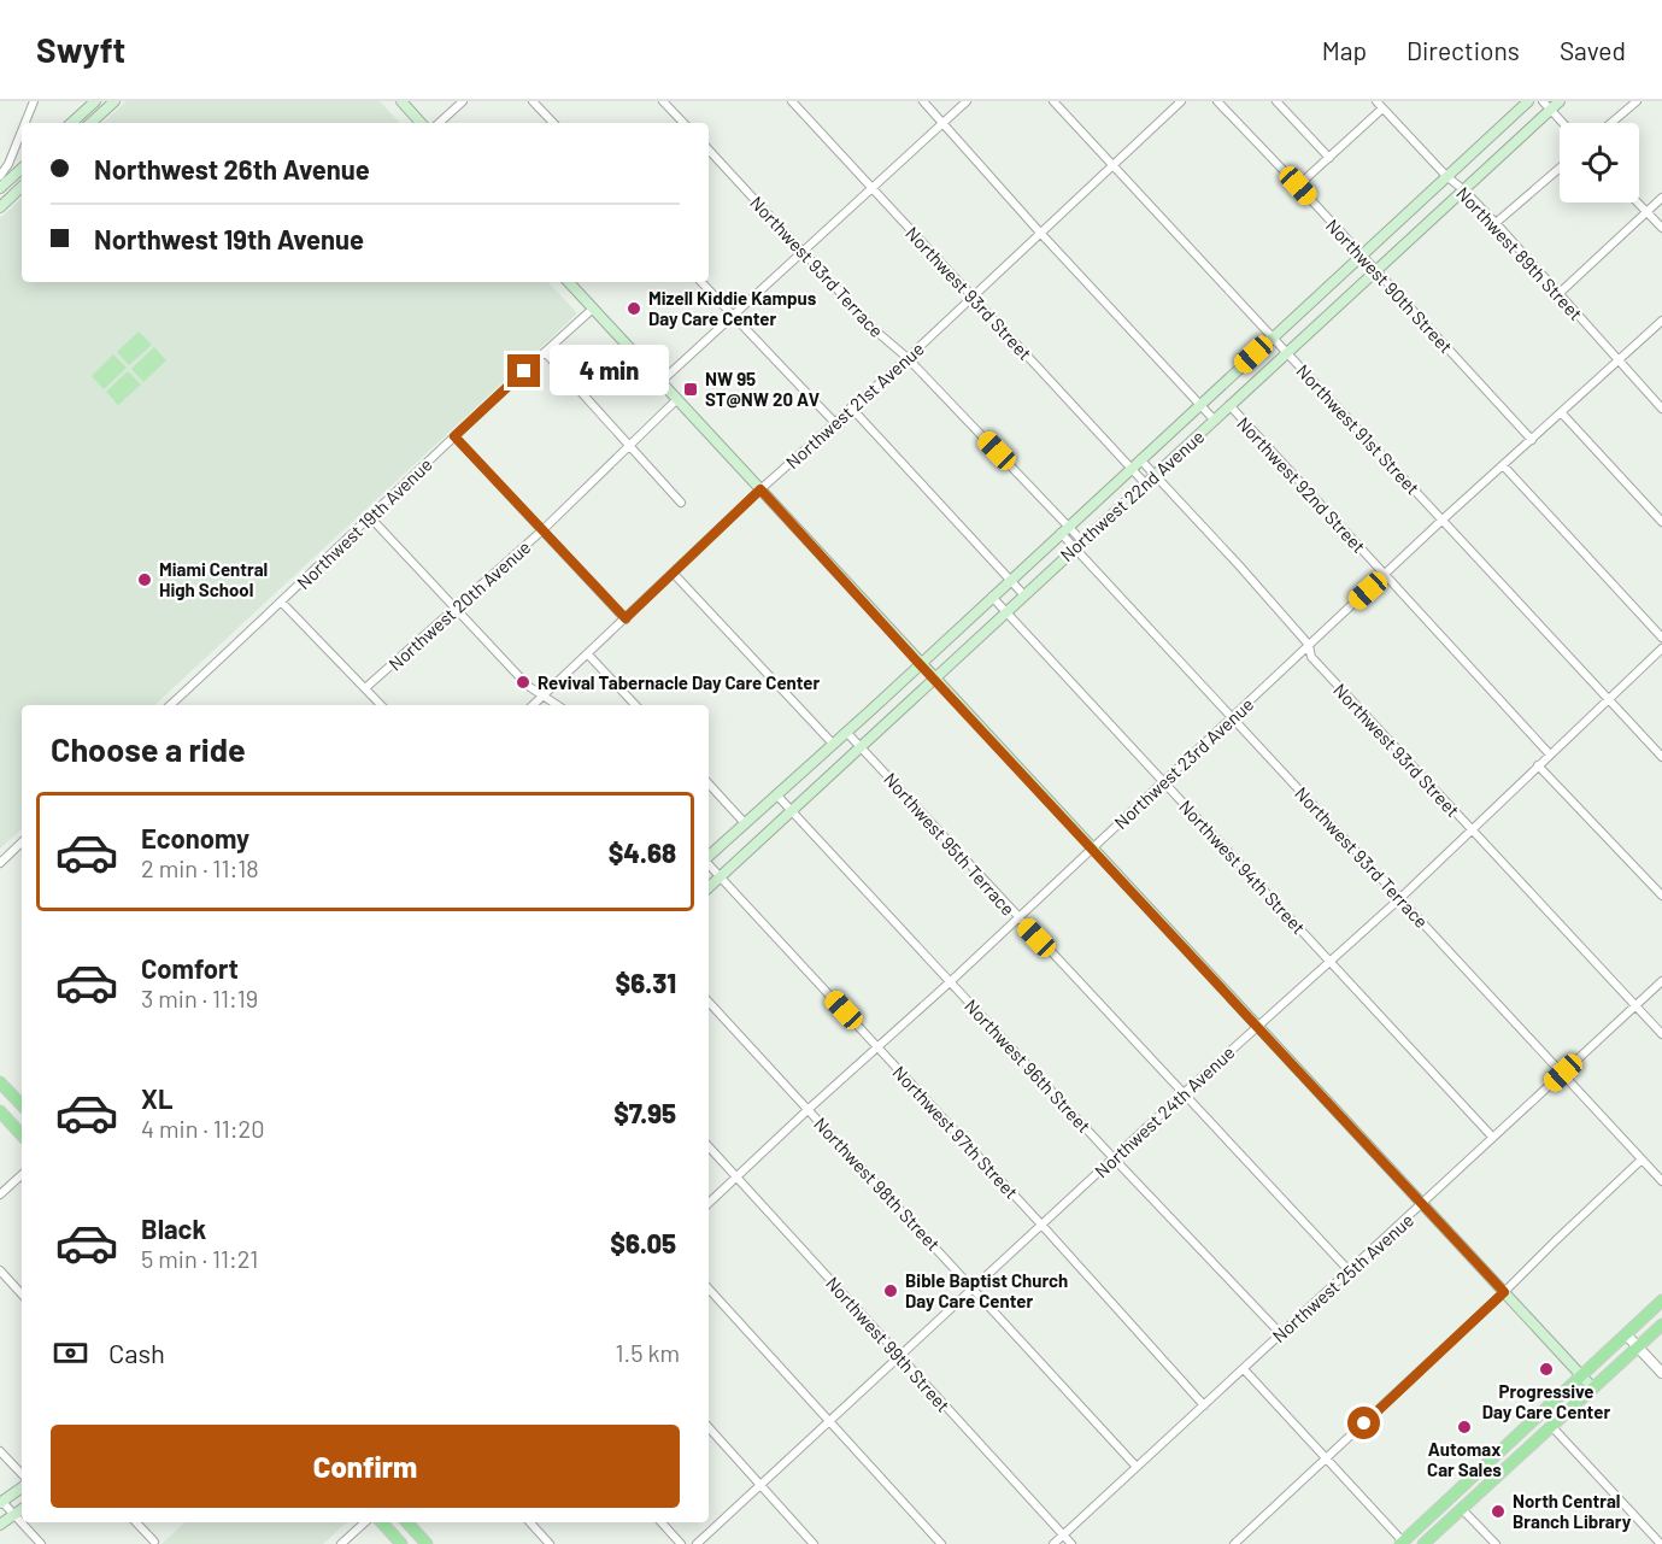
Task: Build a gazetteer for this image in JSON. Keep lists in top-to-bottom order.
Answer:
{
  "streets": {
    "main road": ["Northwest 22nd Avenue"],
    "street": [
      "Northwest 89th Street",
      "Northwest 93rd Terrace",
      "Northwest 90th Street",
      "Northwest 93rd Street",
      "Northwest 21st Avenue",
      "Northwest 91st Street",
      "Northwest 92nd Street",
      "Northwest 19th Avenue",
      "Northwest 20th Avenue",
      "Northwest 23rd Avenue",
      "Northwest 95th Terrace",
      "Northwest 94th Street",
      "Northwest 96th Street",
      "Northwest 24th Avenue",
      "Northwest 97th Street",
      "Northwest 98th Street",
      "Northwest 25th Avenue",
      "Northwest 99th Street"
    ]
  },
  "crossings": [
    ["Northwest 89th Street", "Northwest 22nd Avenue"],
    ["Northwest 89th Street", "Northwest 23rd Avenue"],
    ["Northwest 93rd Terrace", "Northwest 21st Avenue"],
    ["Northwest 93rd Terrace", "Northwest 22nd Avenue"],
    ["Northwest 93rd Terrace", "Northwest 23rd Avenue"],
    ["Northwest 93rd Terrace", "Northwest 24th Avenue"],
    ["Northwest 93rd Terrace", "Northwest 25th Avenue"],
    ["Northwest 90th Street", "Northwest 22nd Avenue"],
    ["Northwest 90th Street", "Northwest 23rd Avenue"],
    ["Northwest 93rd Street", "Northwest 21st Avenue"],
    ["Northwest 93rd Street", "Northwest 22nd Avenue"],
    ["Northwest 93rd Street", "Northwest 23rd Avenue"],
    ["Northwest 93rd Street", "Northwest 24th Avenue"],
    ["Northwest 93rd Street", "Northwest 25th Avenue"],
    ["Northwest 21st Avenue", "Northwest 91st Street"],
    ["Northwest 21st Avenue", "Northwest 92nd Street"],
    ["Northwest 91st Street", "Northwest 22nd Avenue"],
    ["Northwest 91st Street", "Northwest 23rd Avenue"],
    ["Northwest 91st Street", "Northwest 24th Avenue"],
    ["Northwest 92nd Street", "Northwest 22nd Avenue"],
    ["Northwest 92nd Street", "Northwest 23rd Avenue"],
    ["Northwest 92nd Street", "Northwest 24th Avenue"],
    ["Northwest 22nd Avenue", "Northwest 95th Terrace"],
    ["Northwest 22nd Avenue", "Northwest 94th Street"],
    ["Northwest 22nd Avenue", "Northwest 96th Street"],
    ["Northwest 22nd Avenue", "Northwest 97th Street"],
    ["Northwest 23rd Avenue", "Northwest 95th Terrace"],
    ["Northwest 23rd Avenue", "Northwest 94th Street"],
    ["Northwest 23rd Avenue", "Northwest 96th Street"],
    ["Northwest 23rd Avenue", "Northwest 97th Street"],
    ["Northwest 23rd Avenue", "Northwest 98th Street"],
    ["Northwest 23rd Avenue", "Northwest 99th Street"],
    ["Northwest 95th Terrace", "Northwest 24th Avenue"],
    ["Northwest 95th Terrace", "Northwest 25th Avenue"],
    ["Northwest 94th Street", "Northwest 24th Avenue"],
    ["Northwest 94th Street", "Northwest 25th Avenue"],
    ["Northwest 96th Street", "Northwest 24th Avenue"],
    ["Northwest 96th Street", "Northwest 25th Avenue"],
    ["Northwest 24th Avenue", "Northwest 97th Street"],
    ["Northwest 24th Avenue", "Northwest 98th Street"],
    ["Northwest 24th Avenue", "Northwest 99th Street"],
    ["Northwest 97th Street", "Northwest 25th Avenue"],
    ["Northwest 98th Street", "Northwest 25th Avenue"],
    ["Northwest 25th Avenue", "Northwest 99th Street"]
  ],
  "places": {
    "other": [
      "Mizell Kiddie Kampus Day Care Center",
      "Miami Central High School",
      "Revival Tabernacle Day Care Center",
      "Bible Baptist Church Day Care Center",
      "Progressive Day Care Center",
      "Automax Car Sales",
      "North Central Branch Library"
    ],
    "transit": ["NW 95 ST@NW 20 AV"]
  },
  "page": {
    "header": "Swyft",
    "nav": ["Map", "Directions", "Saved"],
    "banner": ["Northwest 26th Avenue", "Northwest 19th Avenue"],
    "bubble": "4 min",
    "heading": "Choose a ride",
    "list": [
      {
        "name": "Economy",
        "note": "2 min · 11:18",
        "value": "$4.68"
      },
      {
        "name": "Comfort",
        "note": "3 min · 11:19",
        "value": "$6.31"
      },
      {
        "name": "XL",
        "note": "4 min · 11:20",
        "value": "$7.95"
      },
      {
        "name": "Black",
        "note": "5 min · 11:21",
        "value": "$6.05"
      }
    ],
    "pay": ["Cash", "1.5 km"],
    "buttons": "Confirm"
  }
}
